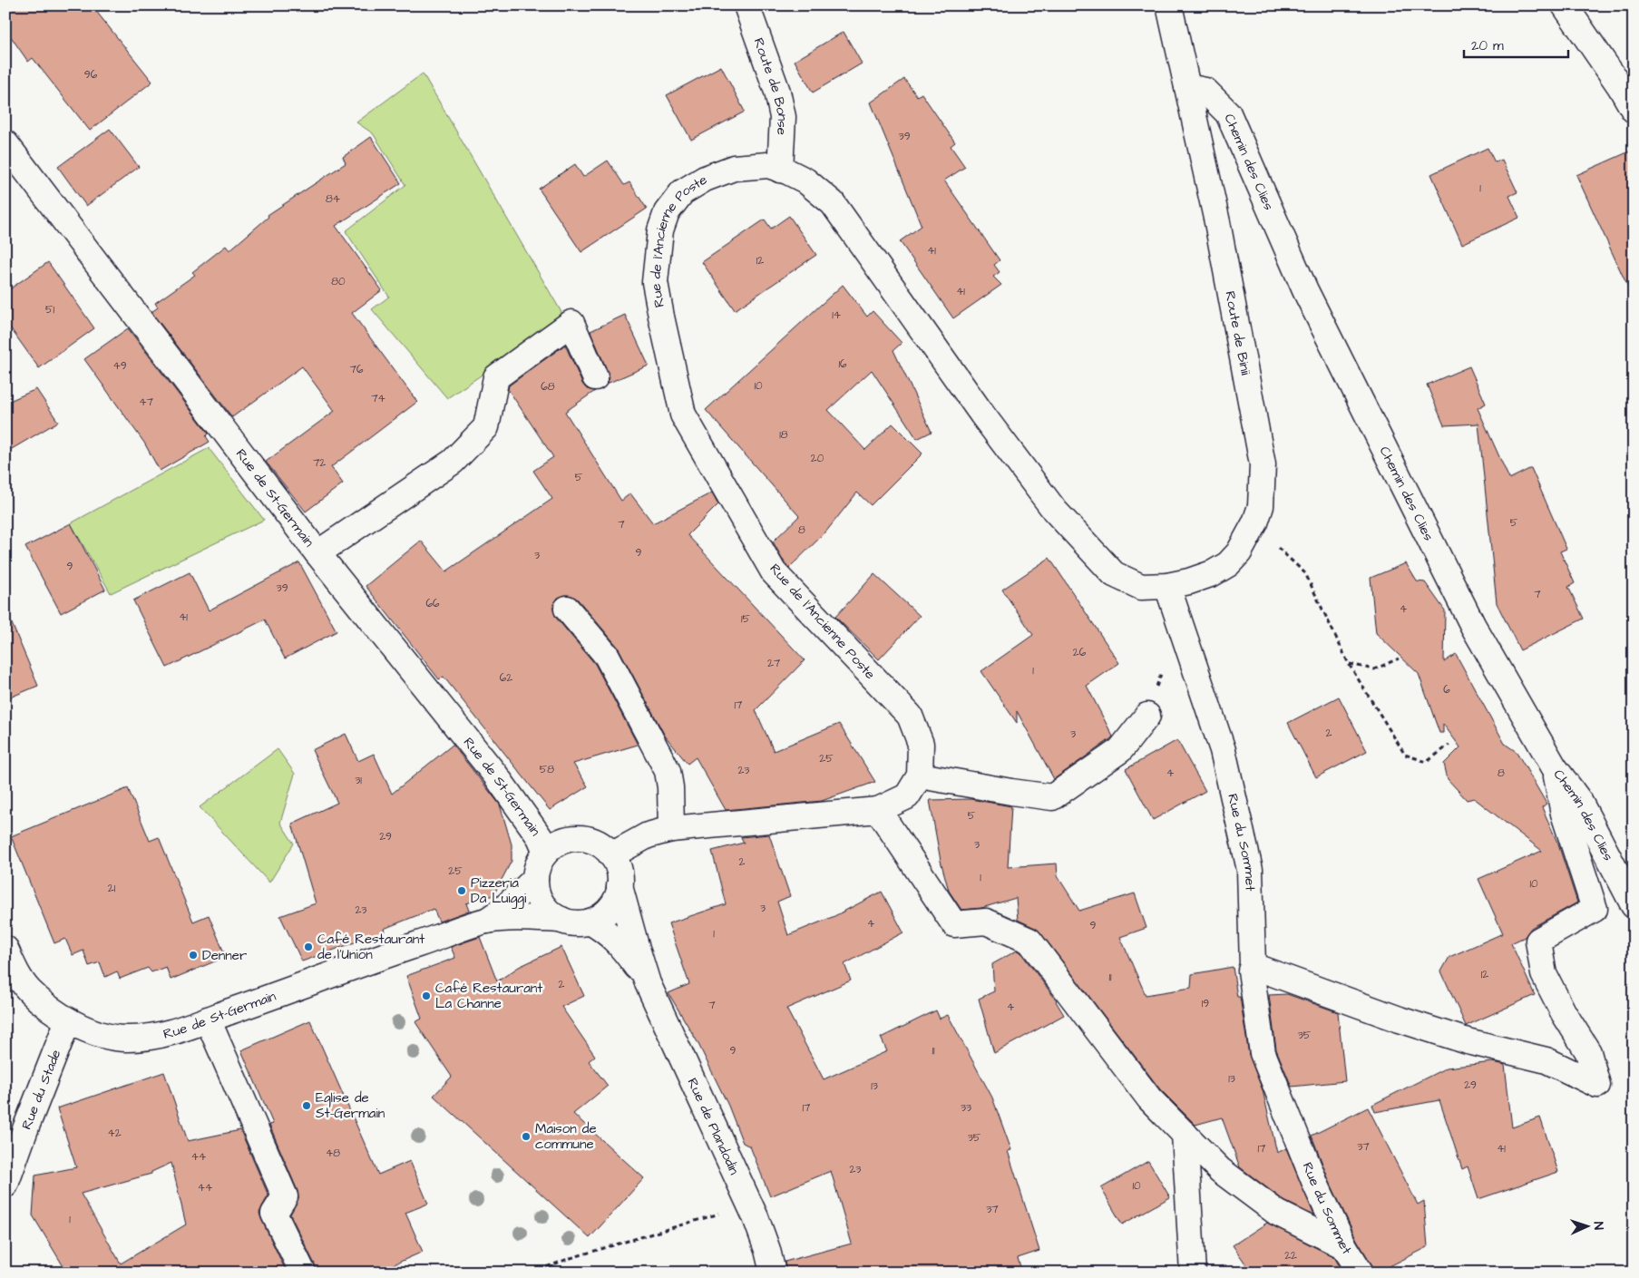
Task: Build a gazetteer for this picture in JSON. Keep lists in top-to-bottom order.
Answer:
{
  "streets": {
    "street": [
      "Route de Bonse",
      "Chemin des Clies",
      "Rue de l'Ancienne Poste",
      "Route de Binii",
      "Rue de St-Germain",
      "Rue du Sommet",
      "Rue du Stade",
      "Rue de Plandodin"
    ]
  },
  "crossings": [
    ["Route de Bonse", "Rue de l'Ancienne Poste"],
    ["Chemin des Clies", "Route de Binii"],
    ["Rue de l'Ancienne Poste", "Route de Binii"],
    ["Rue de l'Ancienne Poste", "Rue de St-Germain"],
    ["Rue de l'Ancienne Poste", "Rue du Sommet"],
    ["Rue de l'Ancienne Poste", "Rue de Plandodin"],
    ["Route de Binii", "Rue du Sommet"],
    ["Rue de St-Germain", "Rue du Stade"],
    ["Rue de St-Germain", "Rue de Plandodin"]
  ],
  "places": [
    "Pizzeria Da Luiggi",
    "Café Restaurant de l’Union",
    "Denner",
    "Café Restaurant La Channe",
    "Eglise de St-Germain",
    "Maison de commune"
  ],
  "house_numbers": [
    "96",
    "39",
    "1",
    "84",
    "41",
    "12",
    "80",
    "41",
    "51",
    "14",
    "16",
    "49",
    "76",
    "10",
    "68",
    "74",
    "47",
    "18",
    "20",
    "72",
    "5",
    "5",
    "7",
    "8",
    "9",
    "3",
    "9",
    "39",
    "7",
    "66",
    "4",
    "41",
    "15",
    "26",
    "27",
    "1",
    "62",
    "6",
    "17",
    "2",
    "3",
    "25",
    "58",
    "23",
    "4",
    "8",
    "31",
    "5",
    "29",
    "3",
    "2",
    "25",
    "1",
    "10",
    "21",
    "3",
    "23",
    "4",
    "9",
    "1",
    "12",
    "11",
    "2",
    "19",
    "7",
    "4",
    "35",
    "9",
    "11",
    "13",
    "29",
    "13",
    "17",
    "33",
    "42",
    "35",
    "37",
    "17",
    "41",
    "48",
    "44",
    "23",
    "10",
    "44",
    "37",
    "1",
    "22"
  ],
  "scale_bar": "20 m",
  "north": "right"
}
